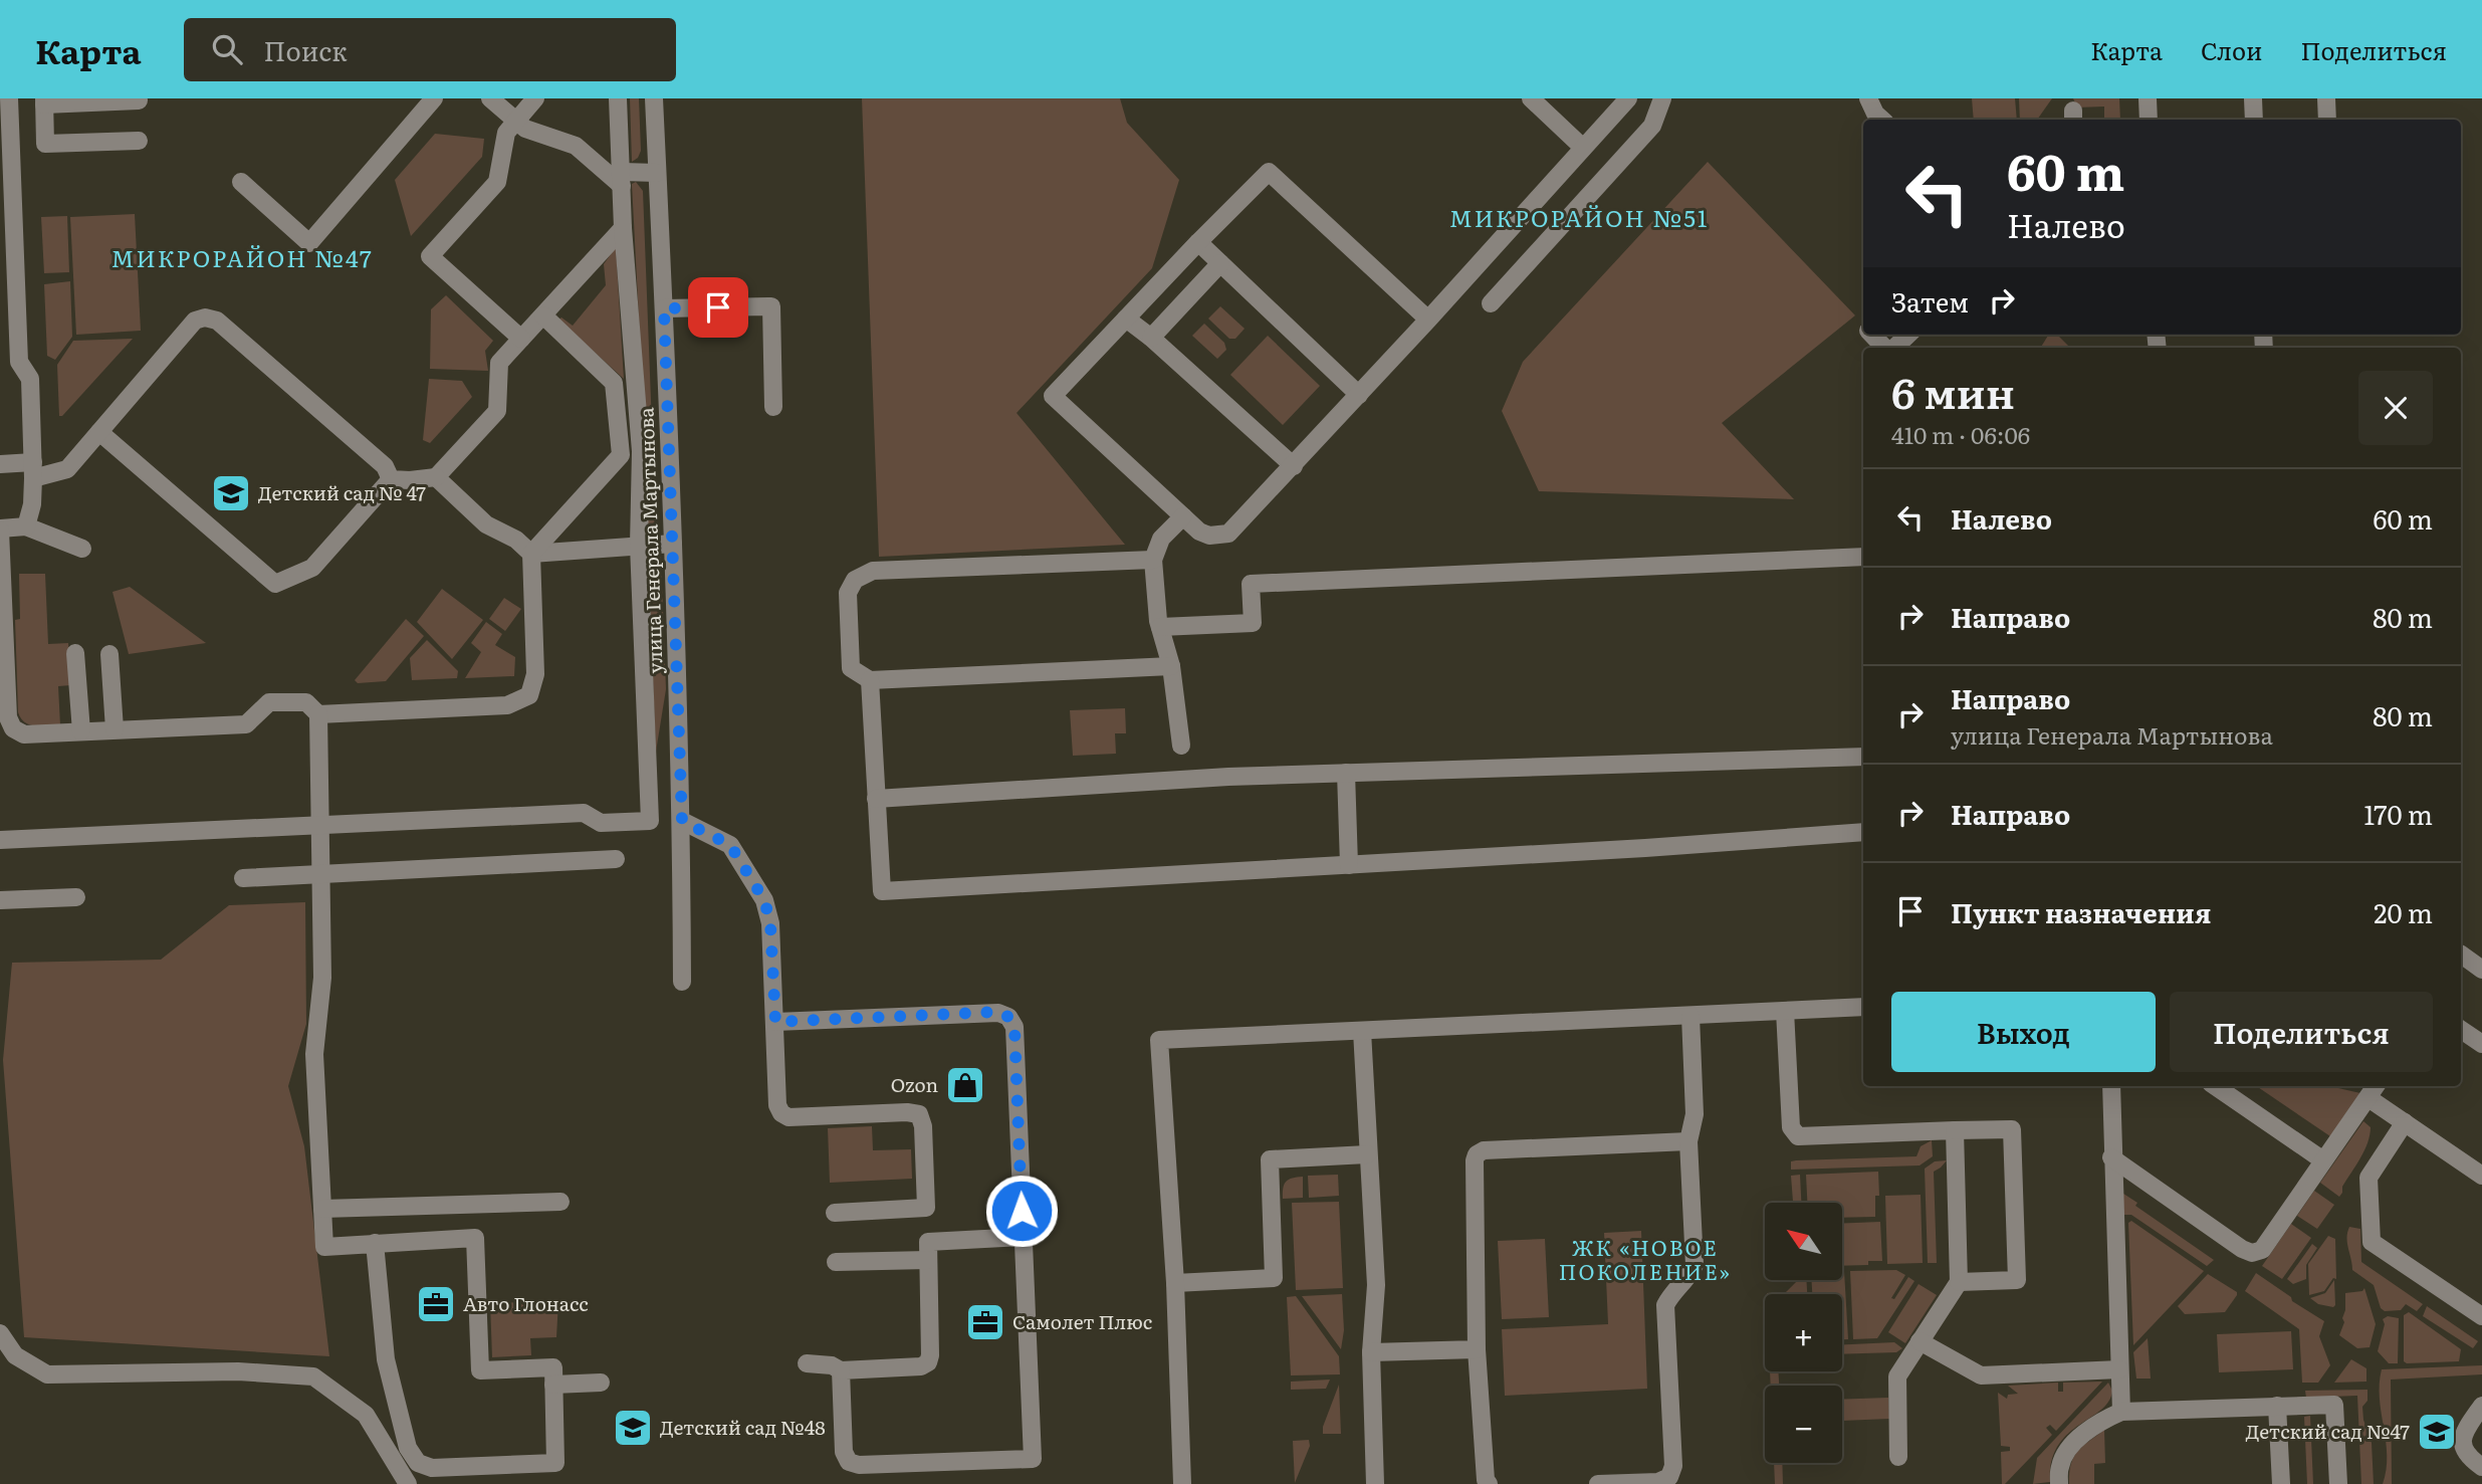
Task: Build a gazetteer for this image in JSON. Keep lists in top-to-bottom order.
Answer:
{
  "streets": {
    "street": ["улица Генерала Мартынова"]
  },
  "districts": ["МИКРОРАЙОН №51", "МИКРОРАЙОН №47", "ЖК «НОВОЕ ПОКОЛЕНИЕ»"],
  "places": {
    "school or university": ["Детский сад № 47", "Детский сад №48", "Детский сад №47"],
    "shop": ["Ozon"],
    "office": ["Авто Глонасс", "Самолет Плюс"]
  },
  "north": "top left",
  "page": {
    "header": "Карта",
    "search": "Поиск",
    "nav": ["Карта", "Слои", "Поделиться"],
    "turn": ["60 m", "Налево"],
    "then": "Затем",
    "heading": ["6 мин", "410 m · 06:06"],
    "list": [
      {
        "name": "Налево",
        "value": "60 m"
      },
      {
        "name": "Направо",
        "value": "80 m"
      },
      {
        "name": "Направо",
        "note": "улица Генерала Мартынова",
        "value": "80 m"
      },
      {
        "name": "Направо",
        "value": "170 m"
      },
      {
        "name": "Пункт назначения",
        "value": "20 m"
      }
    ],
    "buttons": ["Выход", "Поделиться"],
    "map_buttons": ["+", "−"]
  }
}
